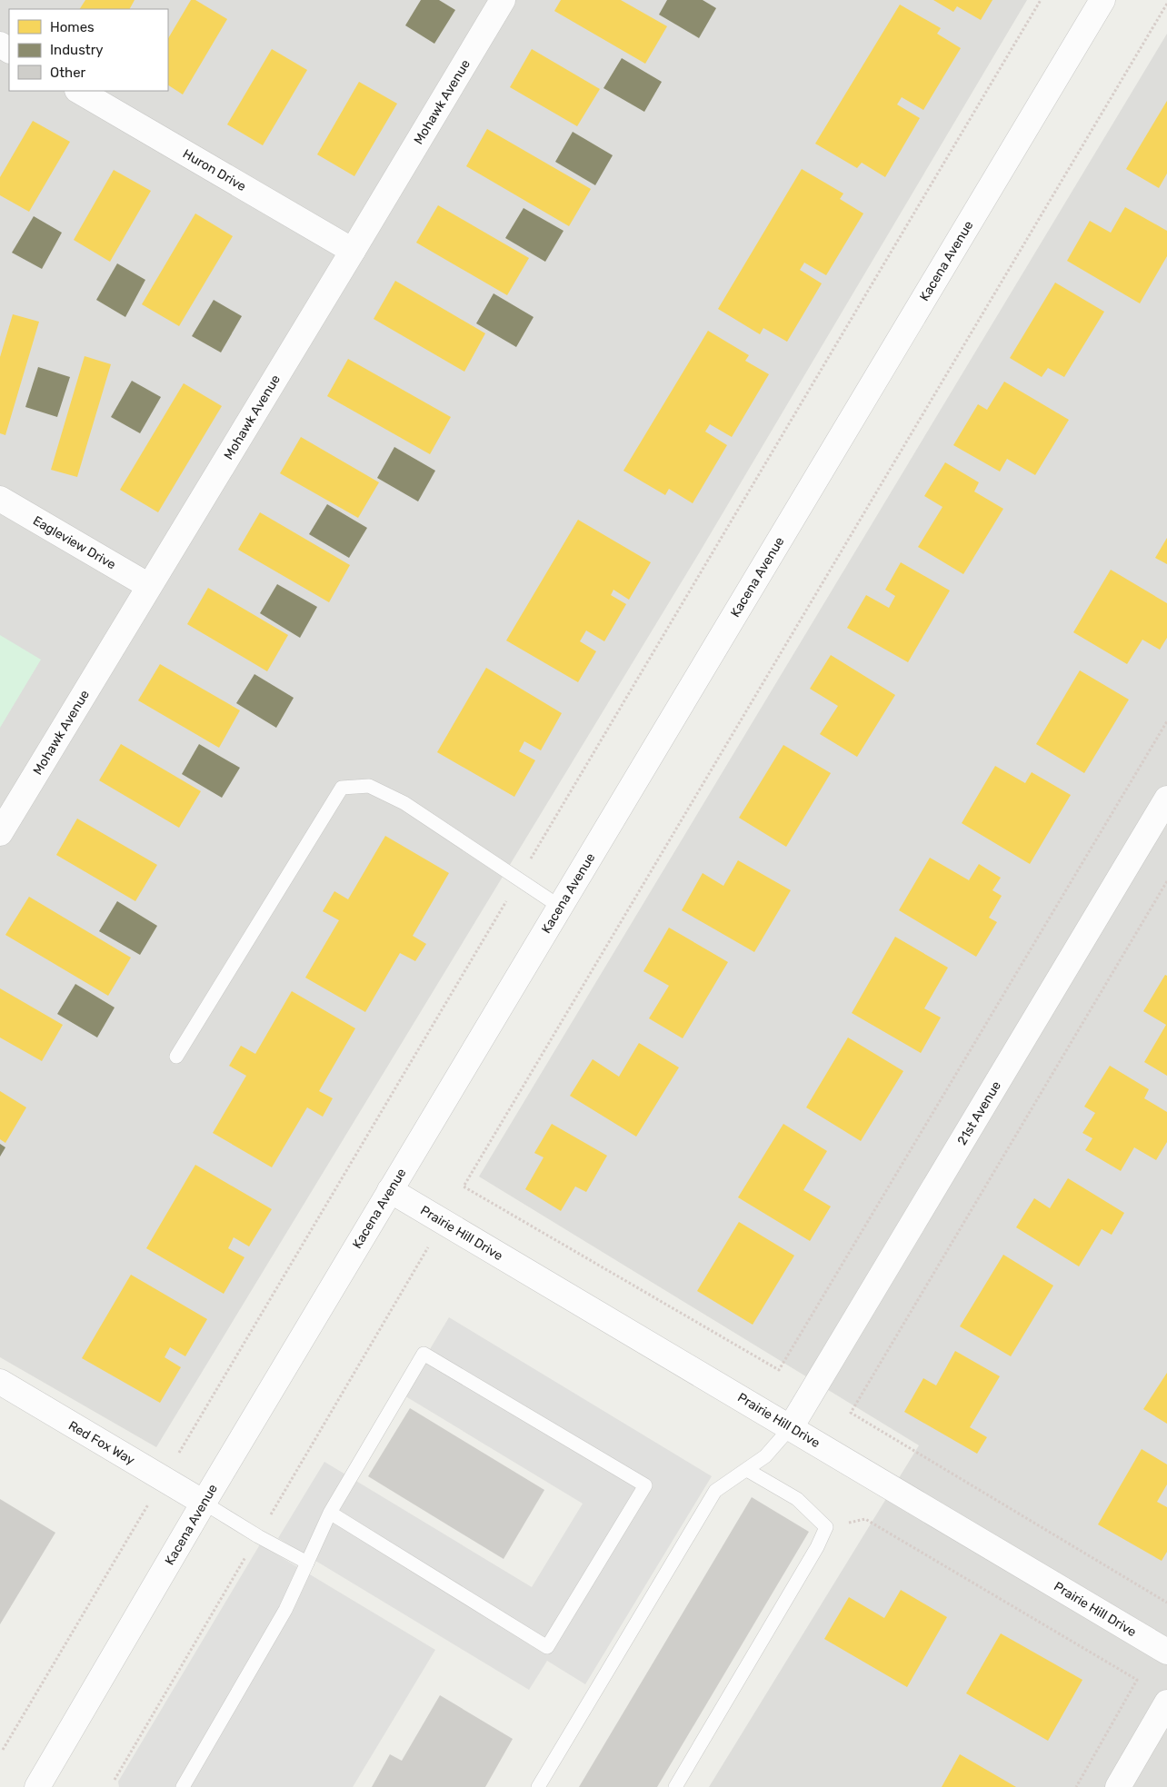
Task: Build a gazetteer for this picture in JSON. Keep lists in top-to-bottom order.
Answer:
{
  "streets": {
    "street": [
      "Mohawk Avenue",
      "Huron Drive",
      "Kacena Avenue",
      "Eagleview Drive",
      "21st Avenue",
      "Prairie Hill Drive",
      "Red Fox Way"
    ]
  },
  "crossings": [
    ["Mohawk Avenue", "Huron Drive"],
    ["Mohawk Avenue", "Eagleview Drive"],
    ["Kacena Avenue", "Prairie Hill Drive"],
    ["Kacena Avenue", "Red Fox Way"],
    ["21st Avenue", "Prairie Hill Drive"]
  ],
  "legend": ["Homes", "Industry", "Other"]
}
